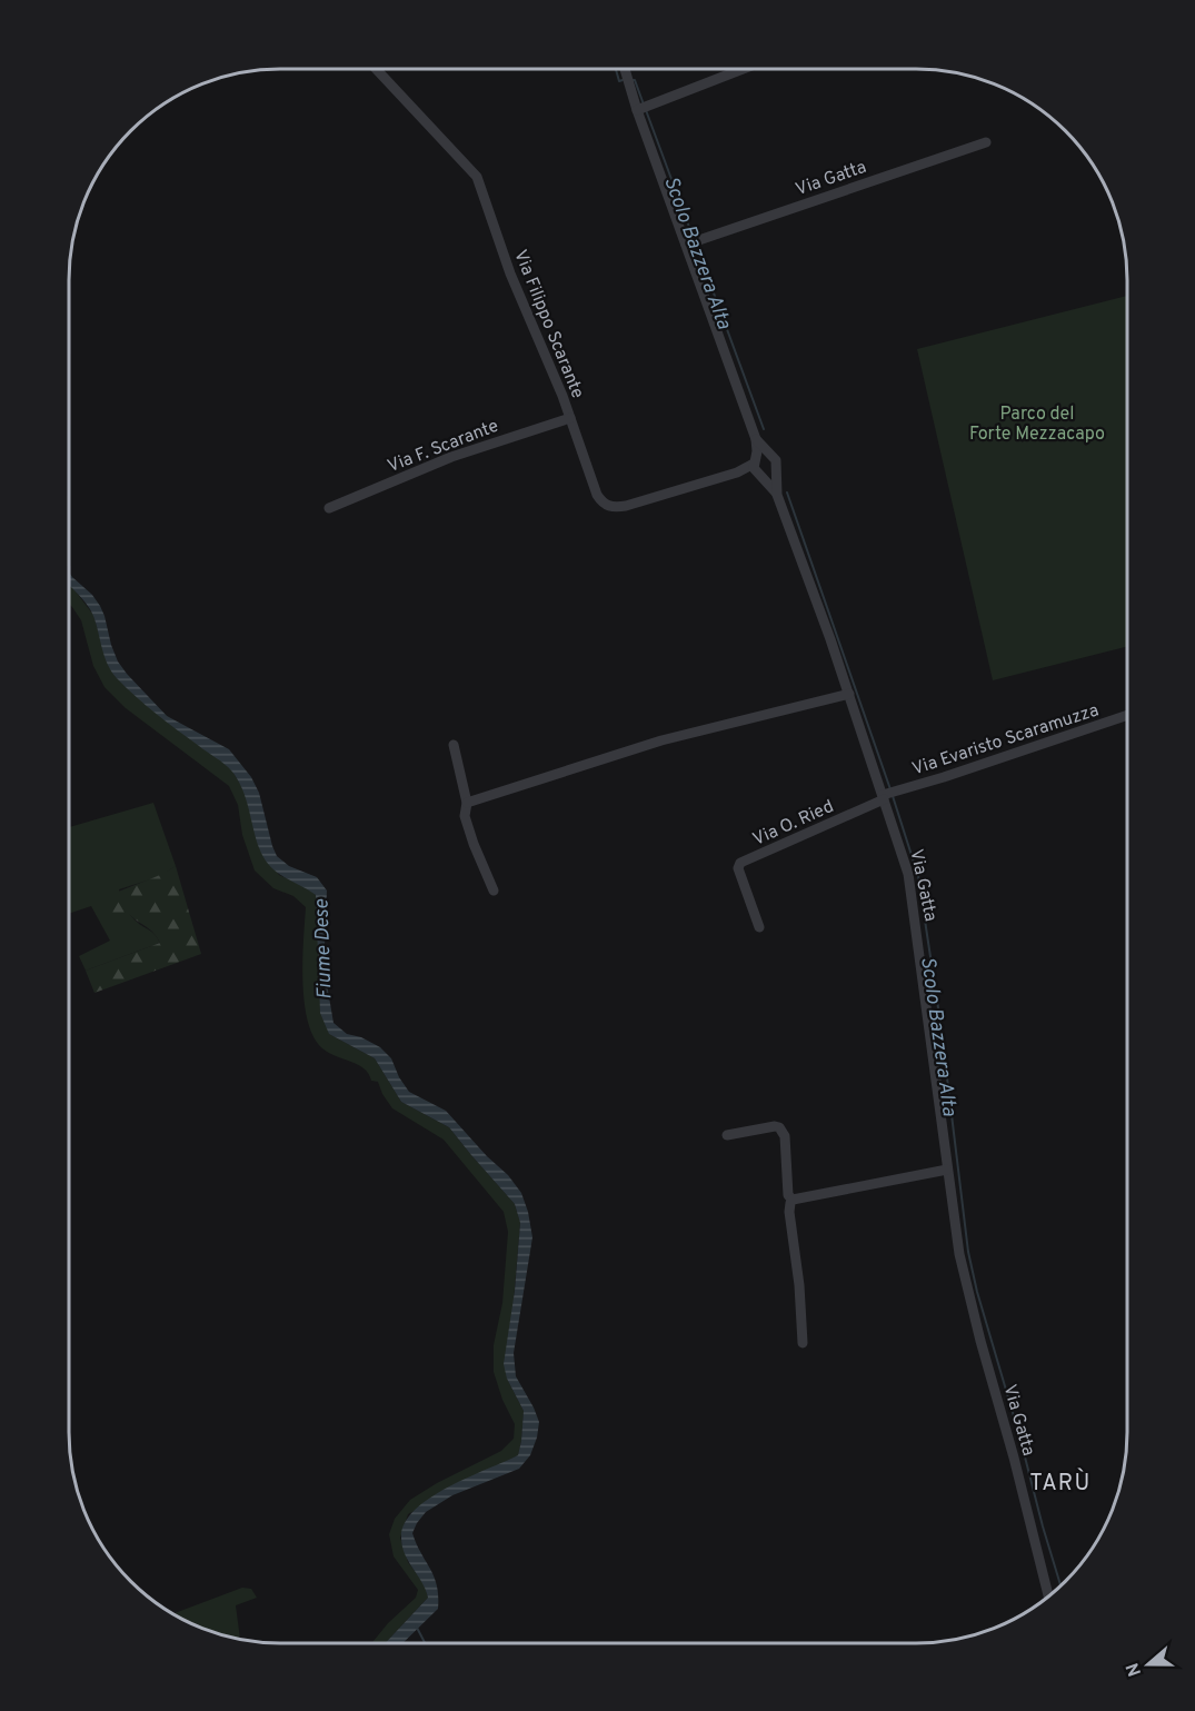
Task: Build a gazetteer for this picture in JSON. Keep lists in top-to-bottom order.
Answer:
{
  "streets": {
    "street": [
      "Via Gatta",
      "Via Filippo Scarante",
      "Via F. Scarante",
      "Via Evaristo Scaramuzza",
      "Via O. Ried"
    ]
  },
  "crossings": [
    ["Via Gatta", "Via Filippo Scarante"],
    ["Via Gatta", "Via Evaristo Scaramuzza"],
    ["Via Gatta", "Via O. Ried"],
    ["Via Filippo Scarante", "Via F. Scarante"],
    ["Via Evaristo Scaramuzza", "Via O. Ried"]
  ],
  "districts": ["TARÙ"],
  "water": ["Scolo Bazzera Alta", "Fiume Dese"],
  "parks": ["Parco del Forte Mezzacapo"],
  "north": "left"
}
